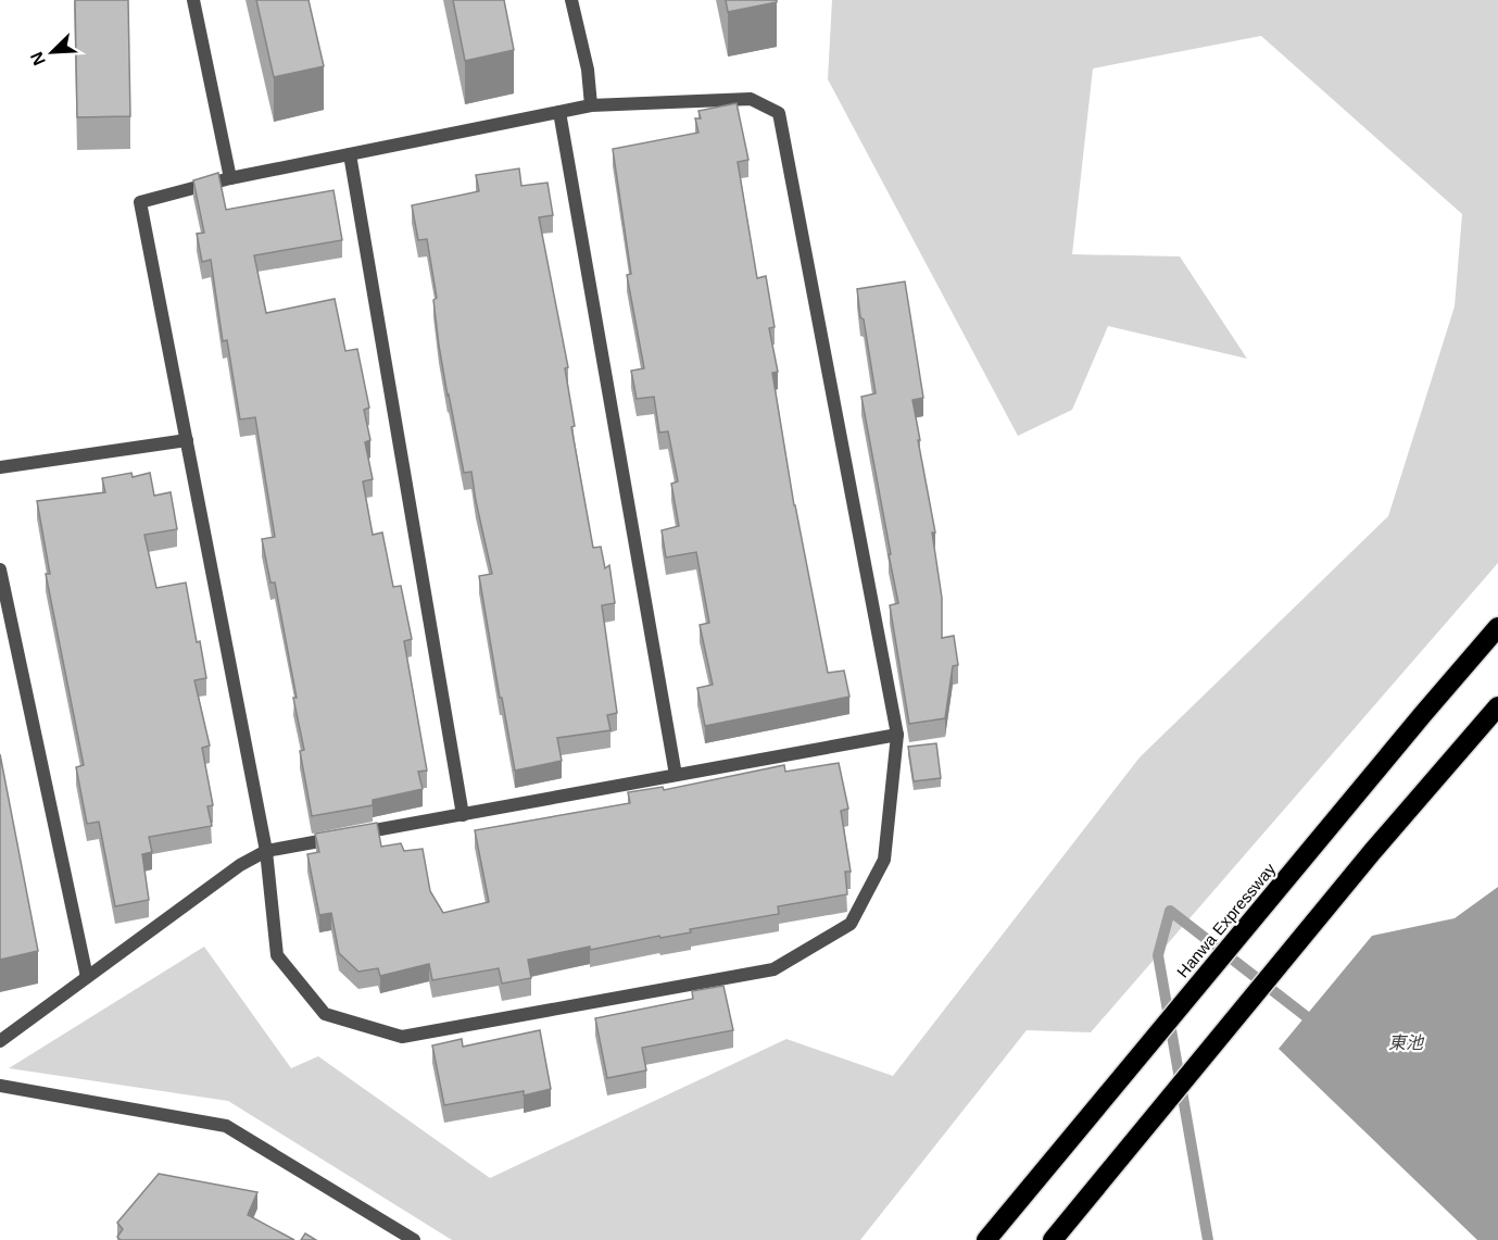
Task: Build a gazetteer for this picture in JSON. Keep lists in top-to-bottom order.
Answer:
{
  "streets": {
    "highway": ["Hanwa Expressway"]
  },
  "water": ["東池"],
  "north": "bottom left"
}
